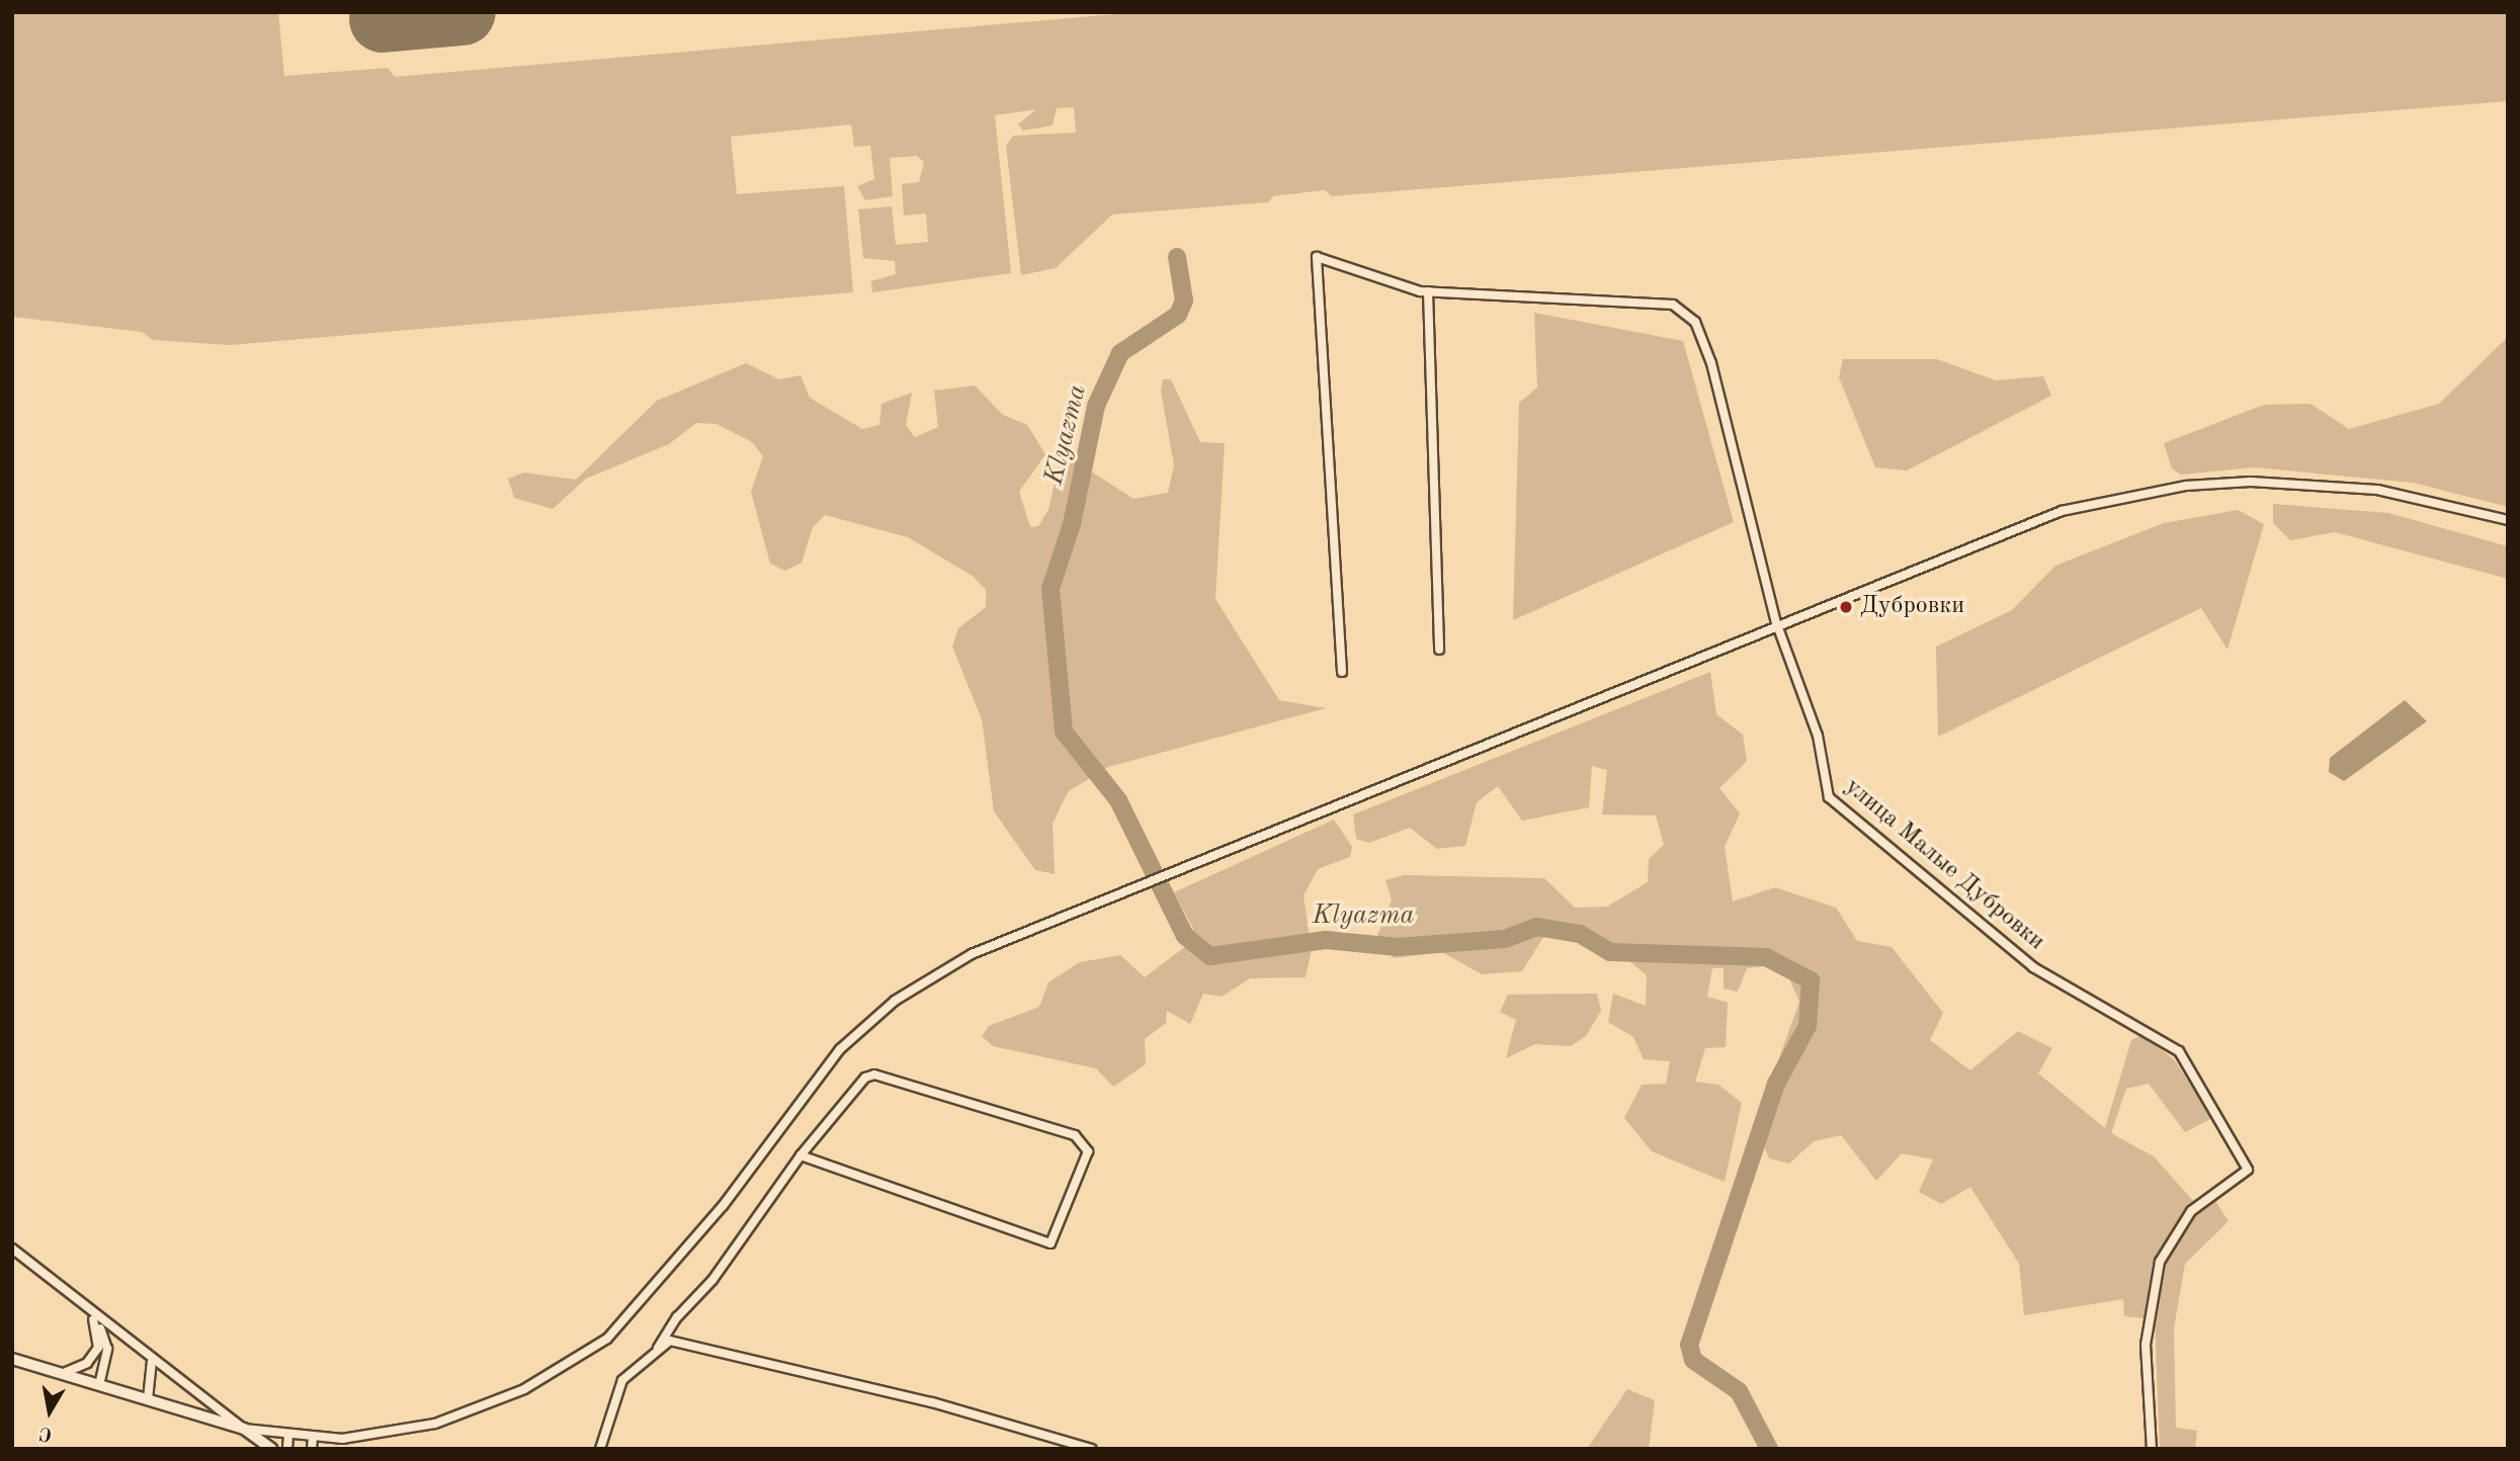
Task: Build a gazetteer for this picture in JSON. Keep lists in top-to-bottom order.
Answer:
{
  "streets": {
    "street": ["улица Малые Дубровки"]
  },
  "water": ["Klyazma"],
  "places": ["Дубровки"],
  "north": "bottom"
}
